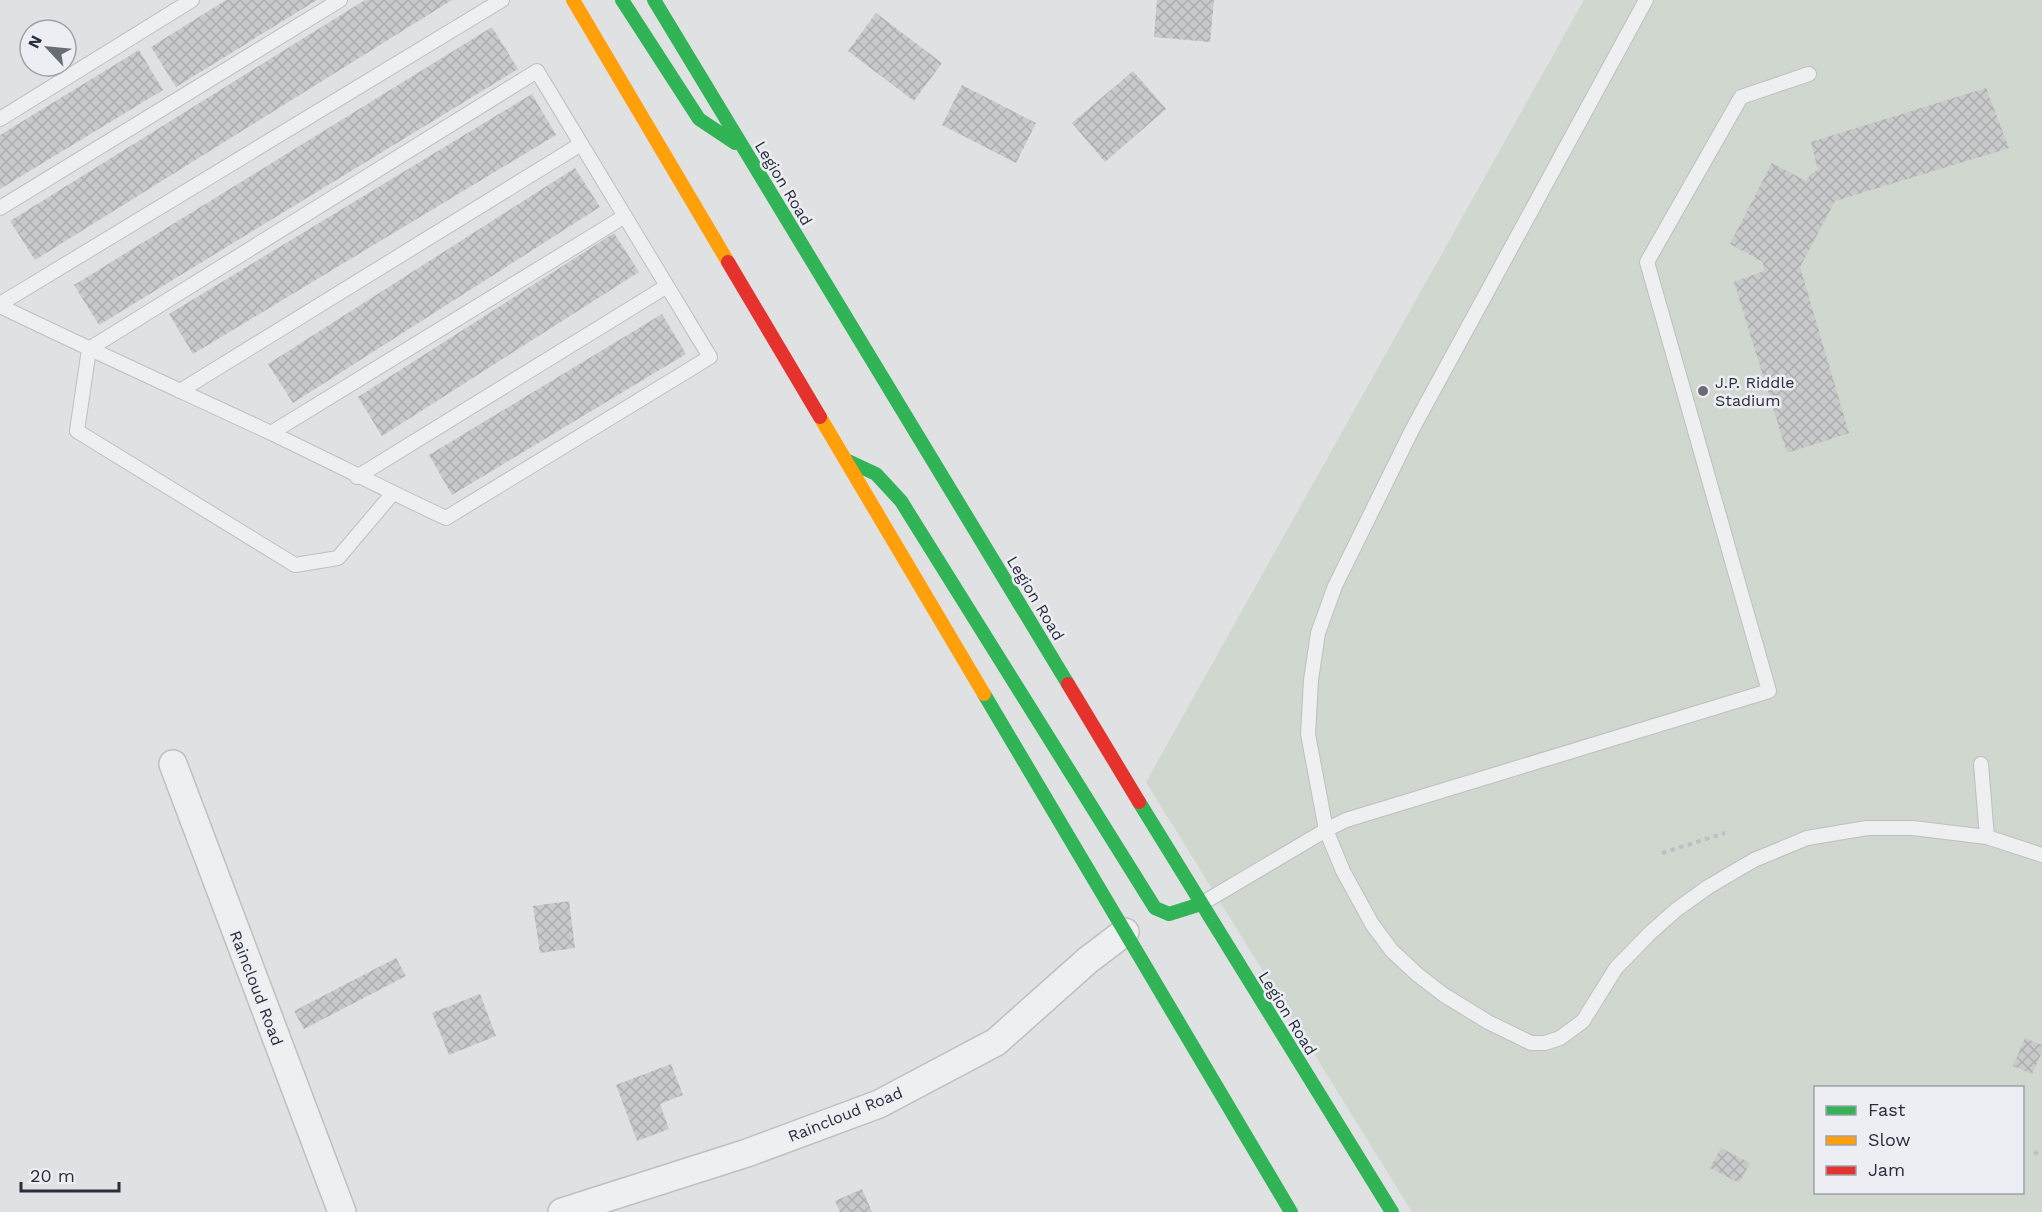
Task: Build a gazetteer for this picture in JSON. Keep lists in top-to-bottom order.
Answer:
{
  "streets": {
    "main road": ["Legion Road"],
    "street": ["Raincloud Road"]
  },
  "places": ["J.P. Riddle Stadium"],
  "legend": ["Fast", "Slow", "Jam"],
  "scale_bar": "20 m",
  "north": "top left"
}
